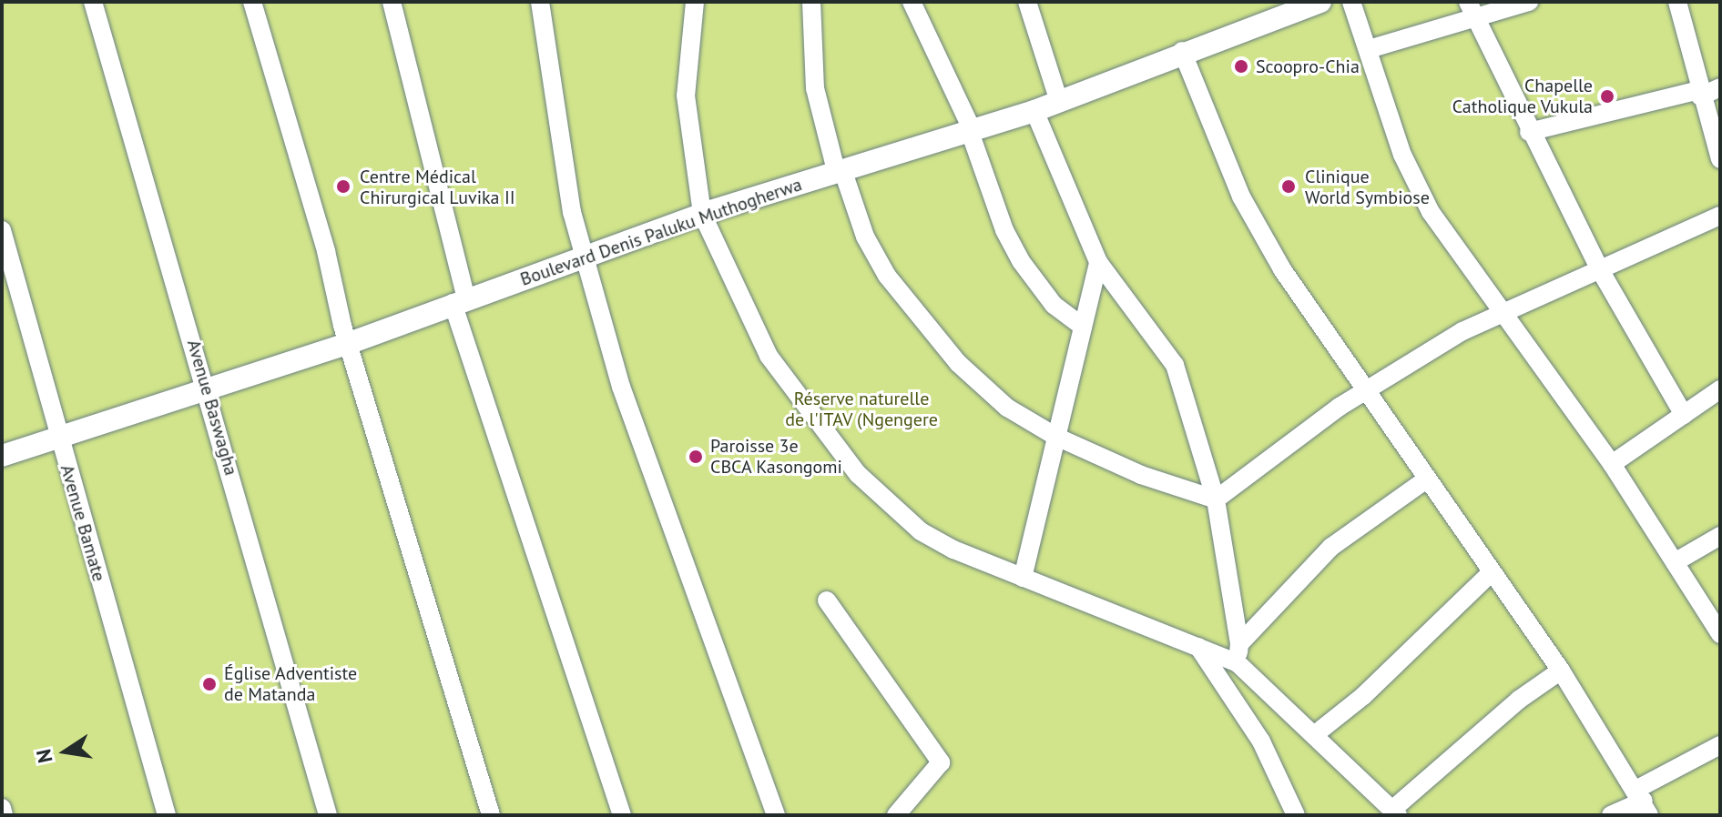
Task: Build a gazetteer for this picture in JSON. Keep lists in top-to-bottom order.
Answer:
{
  "streets": {
    "street": ["Boulevard Denis Paluku Muthogherwa", "Avenue Baswagha", "Avenue Bamate"]
  },
  "crossings": [
    ["Boulevard Denis Paluku Muthogherwa", "Avenue Baswagha"],
    ["Boulevard Denis Paluku Muthogherwa", "Avenue Bamate"]
  ],
  "parks": ["Réserve naturelle de l'ITAV (Ngengere"],
  "places": [
    "Scoopro-Chia",
    "Chapelle Catholique Vukula",
    "Centre Médical Chirurgical Luvika II",
    "Clinique World Symbiose",
    "Paroisse 3e CBCA Kasongomi",
    "Église Adventiste de Matanda"
  ],
  "north": "left"
}
